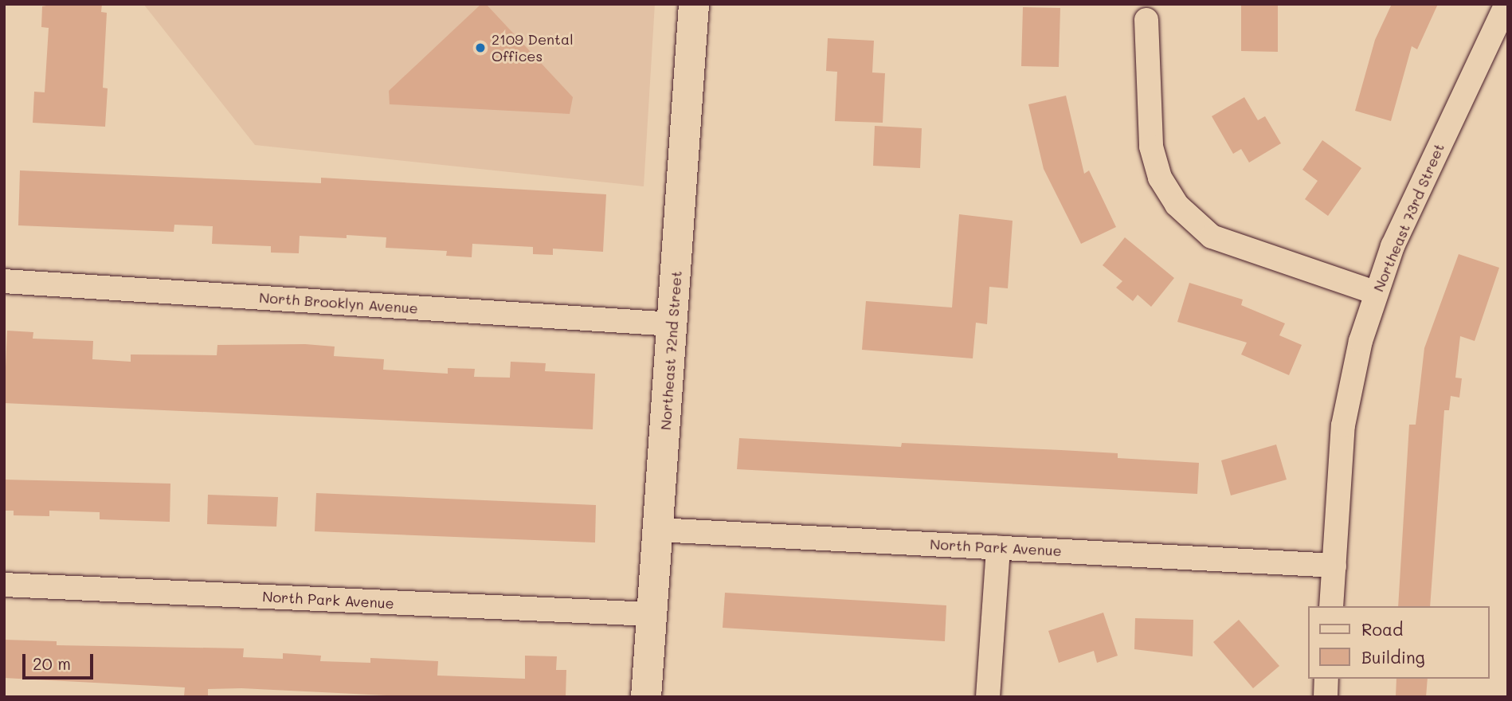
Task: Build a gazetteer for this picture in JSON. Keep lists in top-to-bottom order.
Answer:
{
  "streets": {
    "main road": ["Northeast 72nd Street"],
    "street": ["Northeast 73rd Street", "North Brooklyn Avenue", "North Park Avenue"]
  },
  "crossings": [
    ["Northeast 73rd Street", "North Park Avenue"],
    ["North Brooklyn Avenue", "Northeast 72nd Street"],
    ["Northeast 72nd Street", "North Park Avenue"]
  ],
  "places": ["2109 Dental Offices"],
  "legend": ["Road", "Building"],
  "scale_bar": "20 m"
}
